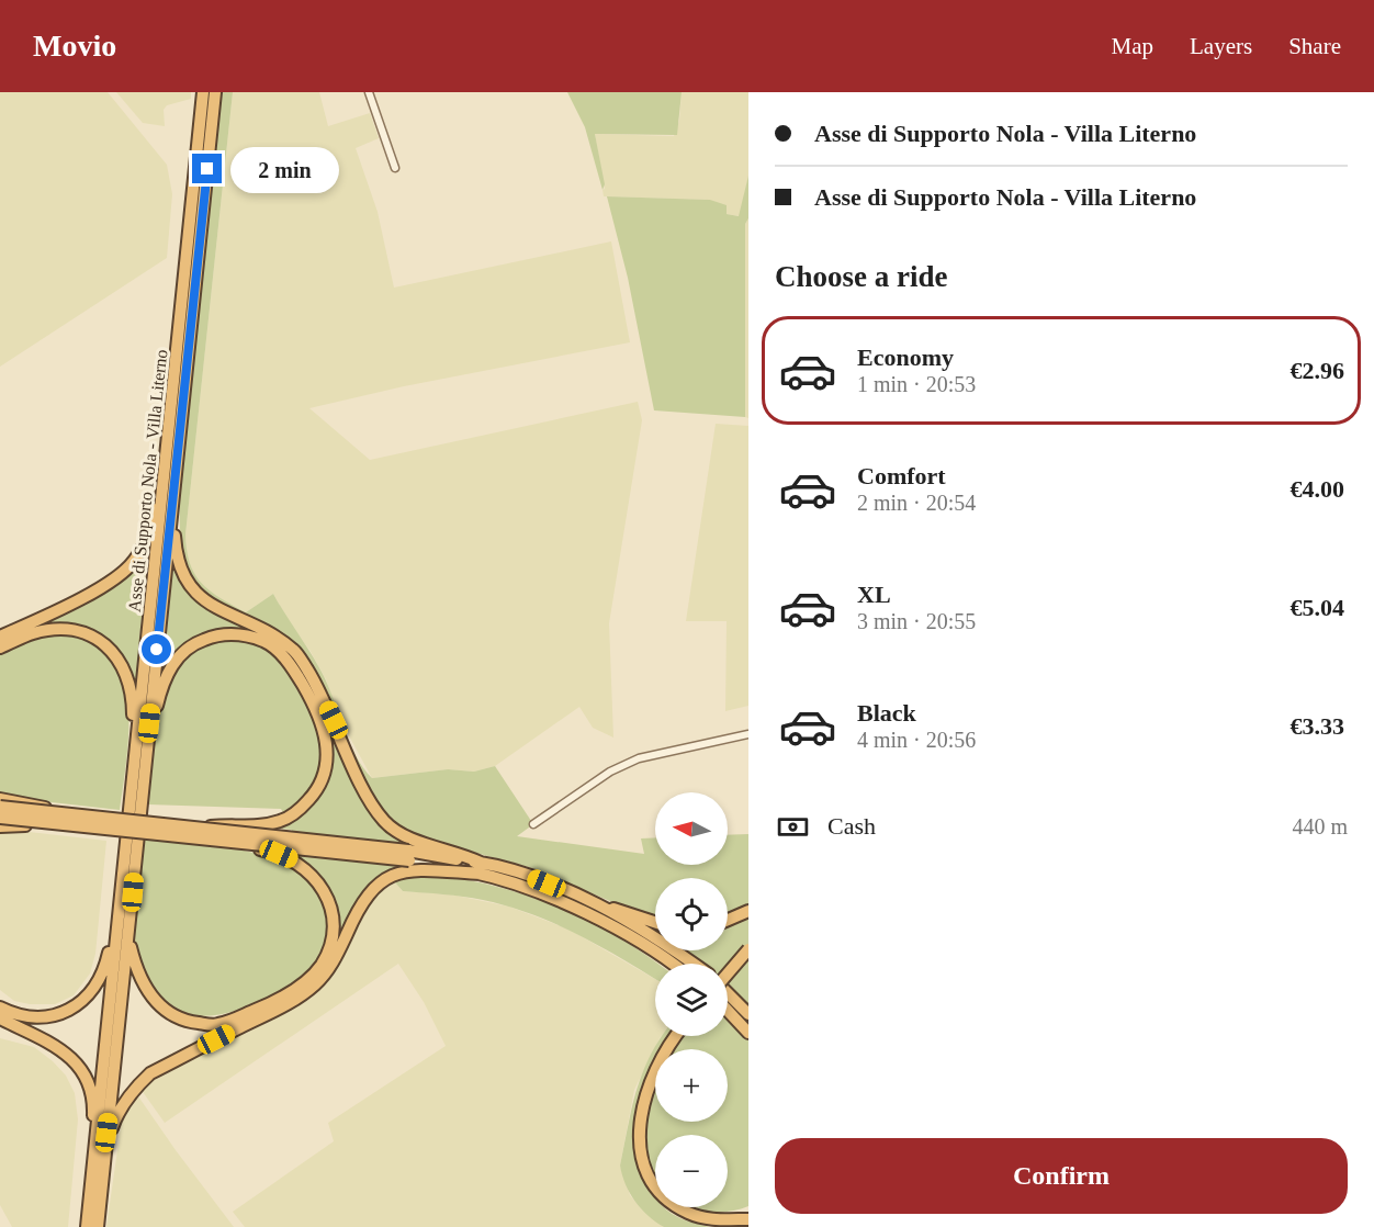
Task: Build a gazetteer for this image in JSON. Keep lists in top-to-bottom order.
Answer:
{
  "streets": {
    "highway": ["Asse di Supporto Nola - Villa Literno"]
  },
  "north": "left",
  "page": {
    "header": "Movio",
    "nav": ["Map", "Layers", "Share"],
    "banner": ["Asse di Supporto Nola - Villa Literno", "Asse di Supporto Nola - Villa Literno"],
    "bubble": "2 min",
    "heading": "Choose a ride",
    "list": [
      {
        "name": "Economy",
        "note": "1 min · 20:53",
        "value": "€2.96"
      },
      {
        "name": "Comfort",
        "note": "2 min · 20:54",
        "value": "€4.00"
      },
      {
        "name": "XL",
        "note": "3 min · 20:55",
        "value": "€5.04"
      },
      {
        "name": "Black",
        "note": "4 min · 20:56",
        "value": "€3.33"
      }
    ],
    "pay": ["Cash", "440 m"],
    "map_buttons": ["+", "−"],
    "buttons": "Confirm"
  }
}
